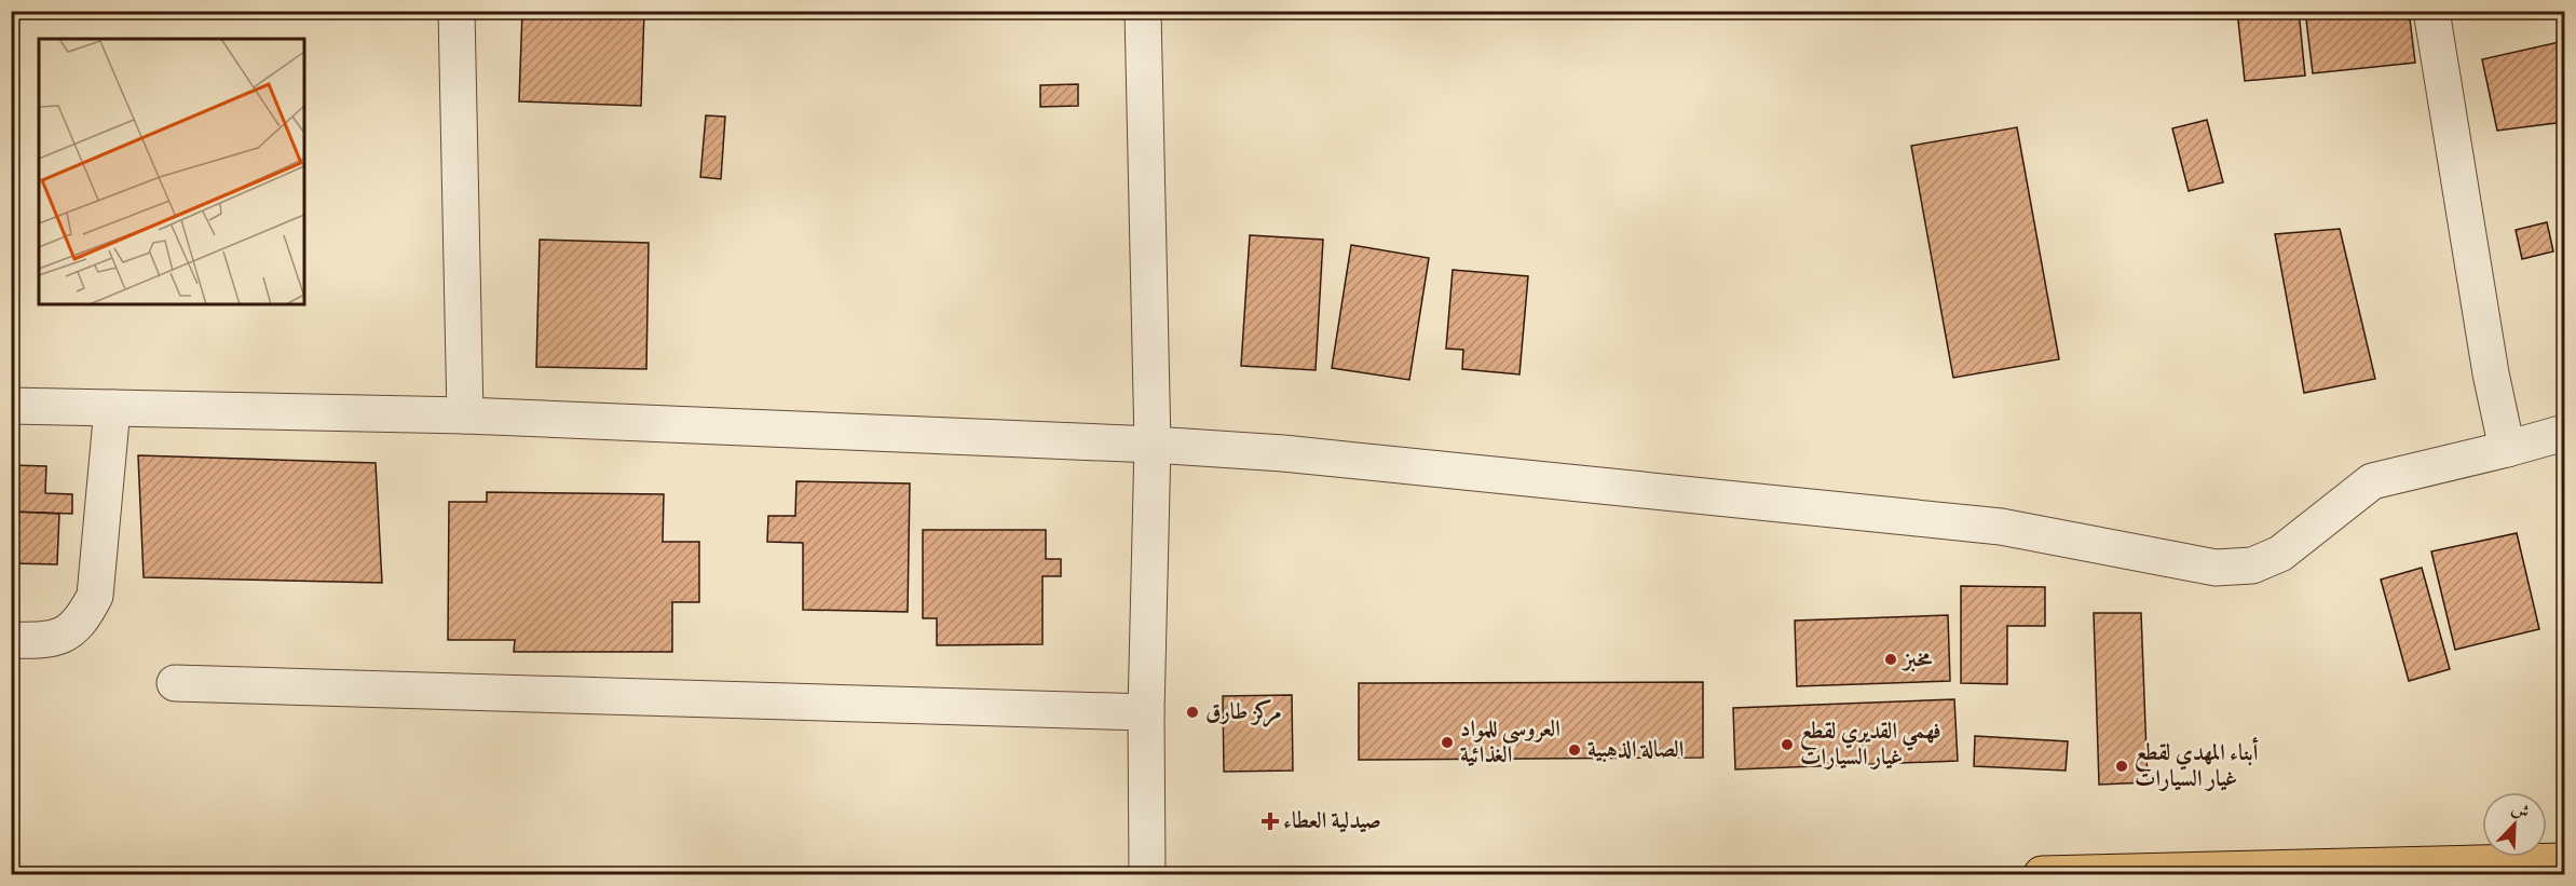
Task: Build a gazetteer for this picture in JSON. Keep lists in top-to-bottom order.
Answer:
{
  "places": {
    "other": [
      "مخبز",
      "مركز طارق",
      "العروسي للمواد الغذائية",
      "فهمي القديري لقطع غيار السيارات",
      "الصالة الذهبية",
      "أبناء المهدي لقطع غيار السيارات"
    ],
    "health": ["صيدلية العطاء"]
  },
  "north": "top right"
}
